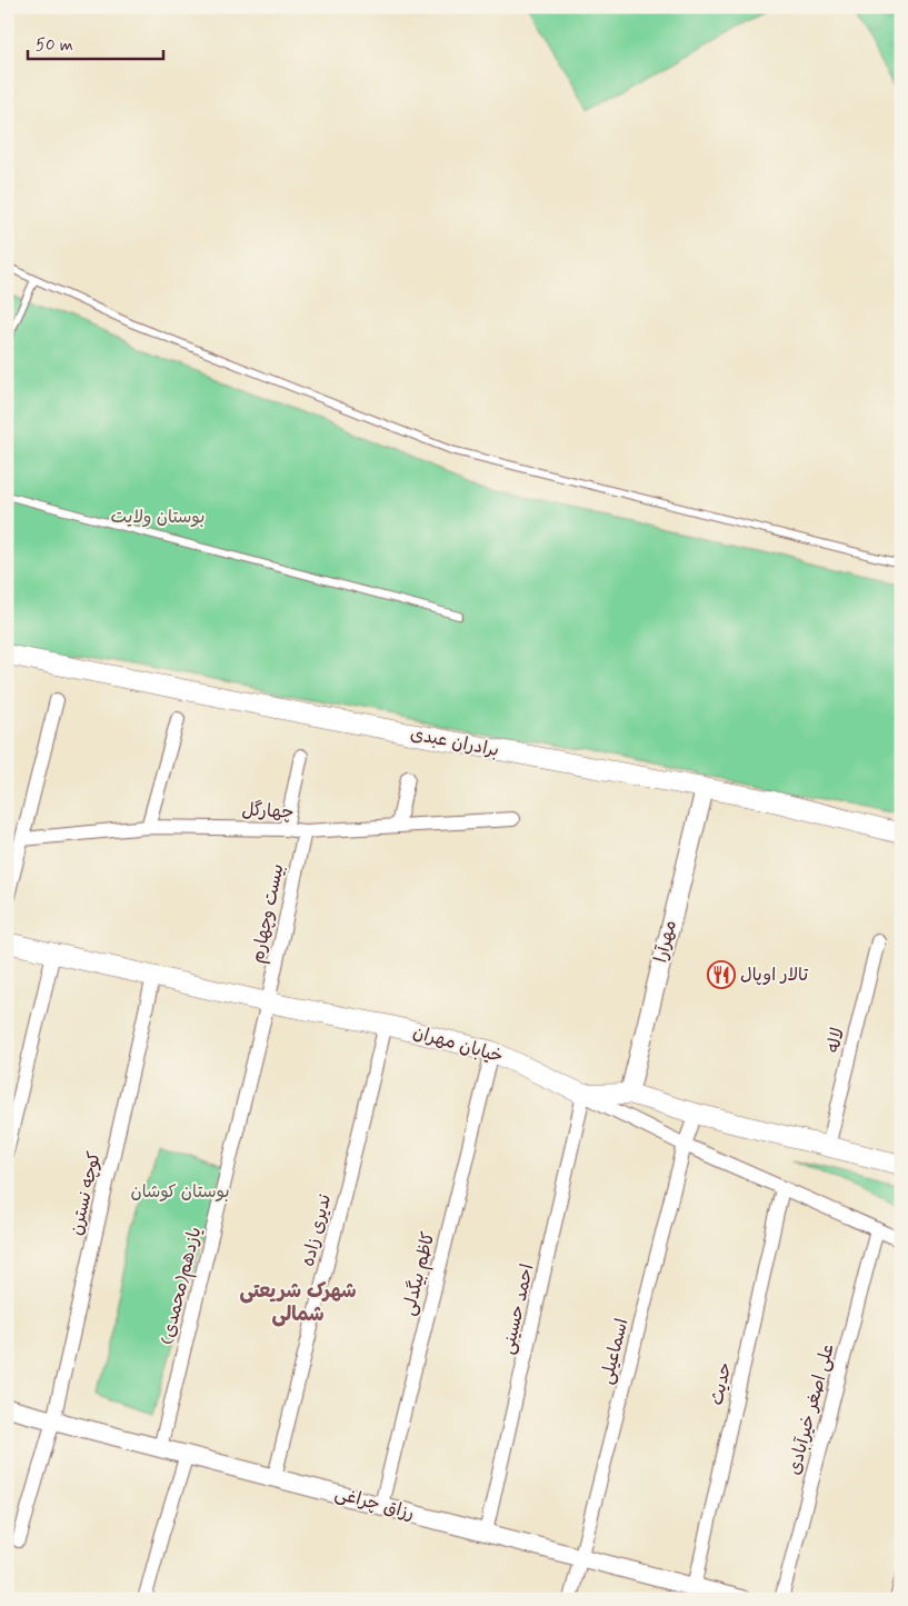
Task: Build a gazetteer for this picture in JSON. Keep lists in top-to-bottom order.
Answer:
{
  "streets": {
    "main road": ["برادران عبدی", "خیابان مهران"],
    "street": [
      "چهارگل",
      "بیست وچهارم",
      "مهرآرا",
      "لاله",
      "کوچه نسترن",
      "ندیری زاده",
      "کاظم بیگدلی",
      "یازدهم(محمدی)",
      "احمد حسینی",
      "اسماعیلی",
      "حدیث",
      "علی اصغر خیرآبادی",
      "رزاق چراغی"
    ]
  },
  "crossings": [
    ["برادران عبدی", "مهرآرا"],
    ["چهارگل", "بیست وچهارم"],
    ["بیست وچهارم", "خیابان مهران"],
    ["بیست وچهارم", "یازدهم(محمدی)"],
    ["مهرآرا", "خیابان مهران"],
    ["لاله", "خیابان مهران"],
    ["خیابان مهران", "کوچه نسترن"],
    ["خیابان مهران", "ندیری زاده"],
    ["خیابان مهران", "کاظم بیگدلی"],
    ["خیابان مهران", "یازدهم(محمدی)"],
    ["خیابان مهران", "احمد حسینی"],
    ["خیابان مهران", "اسماعیلی"],
    ["کوچه نسترن", "رزاق چراغی"],
    ["ندیری زاده", "رزاق چراغی"],
    ["کاظم بیگدلی", "رزاق چراغی"],
    ["یازدهم(محمدی)", "رزاق چراغی"],
    ["احمد حسینی", "رزاق چراغی"],
    ["اسماعیلی", "رزاق چراغی"],
    ["حدیث", "رزاق چراغی"]
  ],
  "districts": ["شهرک شریعتی شمالی"],
  "parks": ["بوستان ولایت", "بوستان کوشان"],
  "places": {
    "restaurant": ["تالار اوپال"]
  },
  "scale_bar": "50 m"
}
